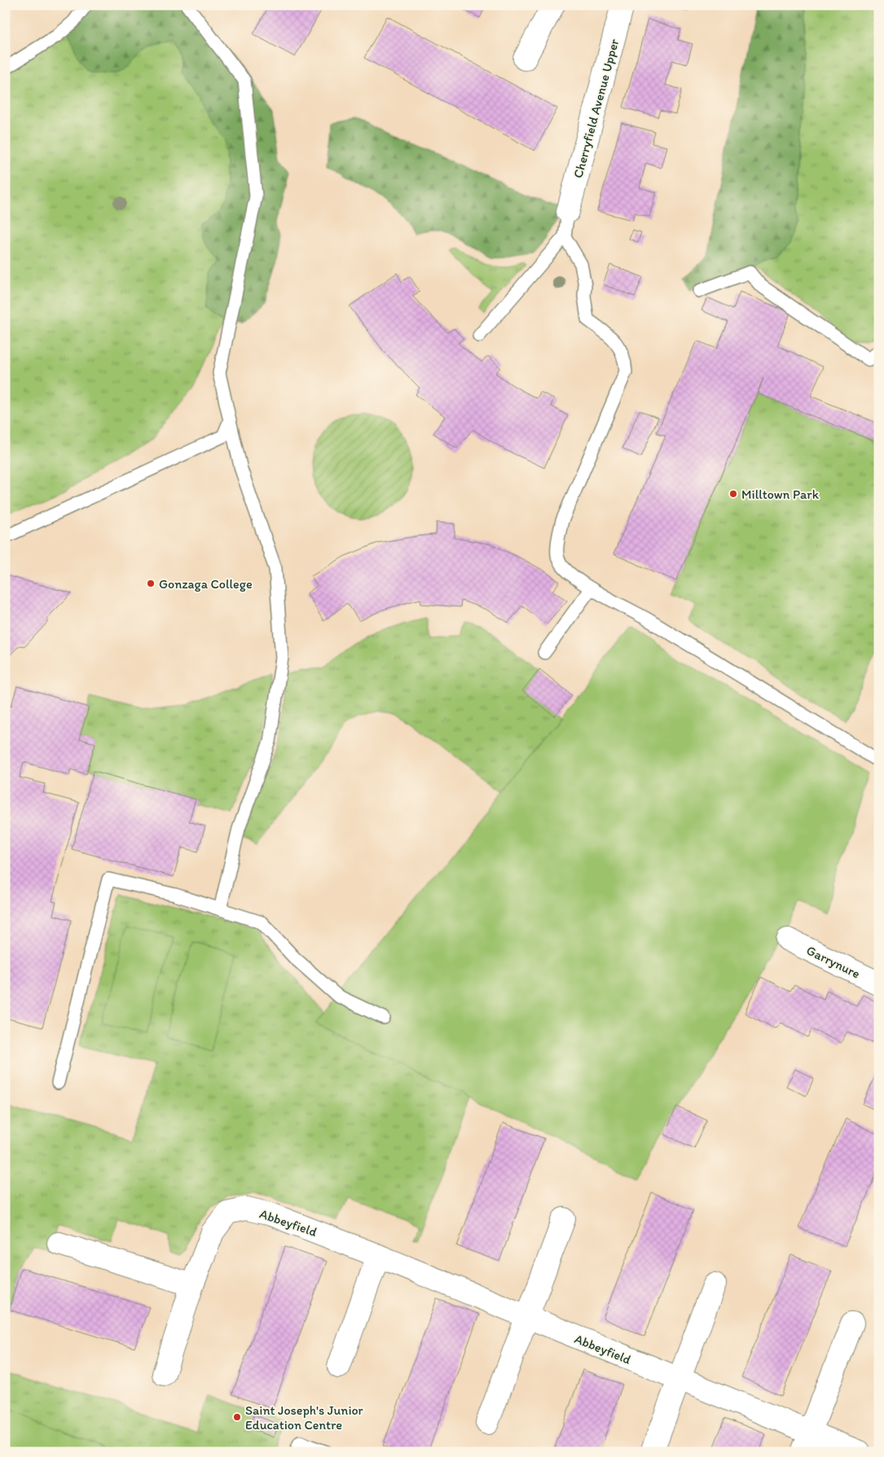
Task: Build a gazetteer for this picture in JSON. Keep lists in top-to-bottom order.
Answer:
{
  "streets": {
    "street": ["Cherryfield Avenue Upper", "Garrynure", "Abbeyfield"]
  },
  "places": ["Milltown Park", "Gonzaga College", "Saint Joseph's Junior Education Centre"]
}
